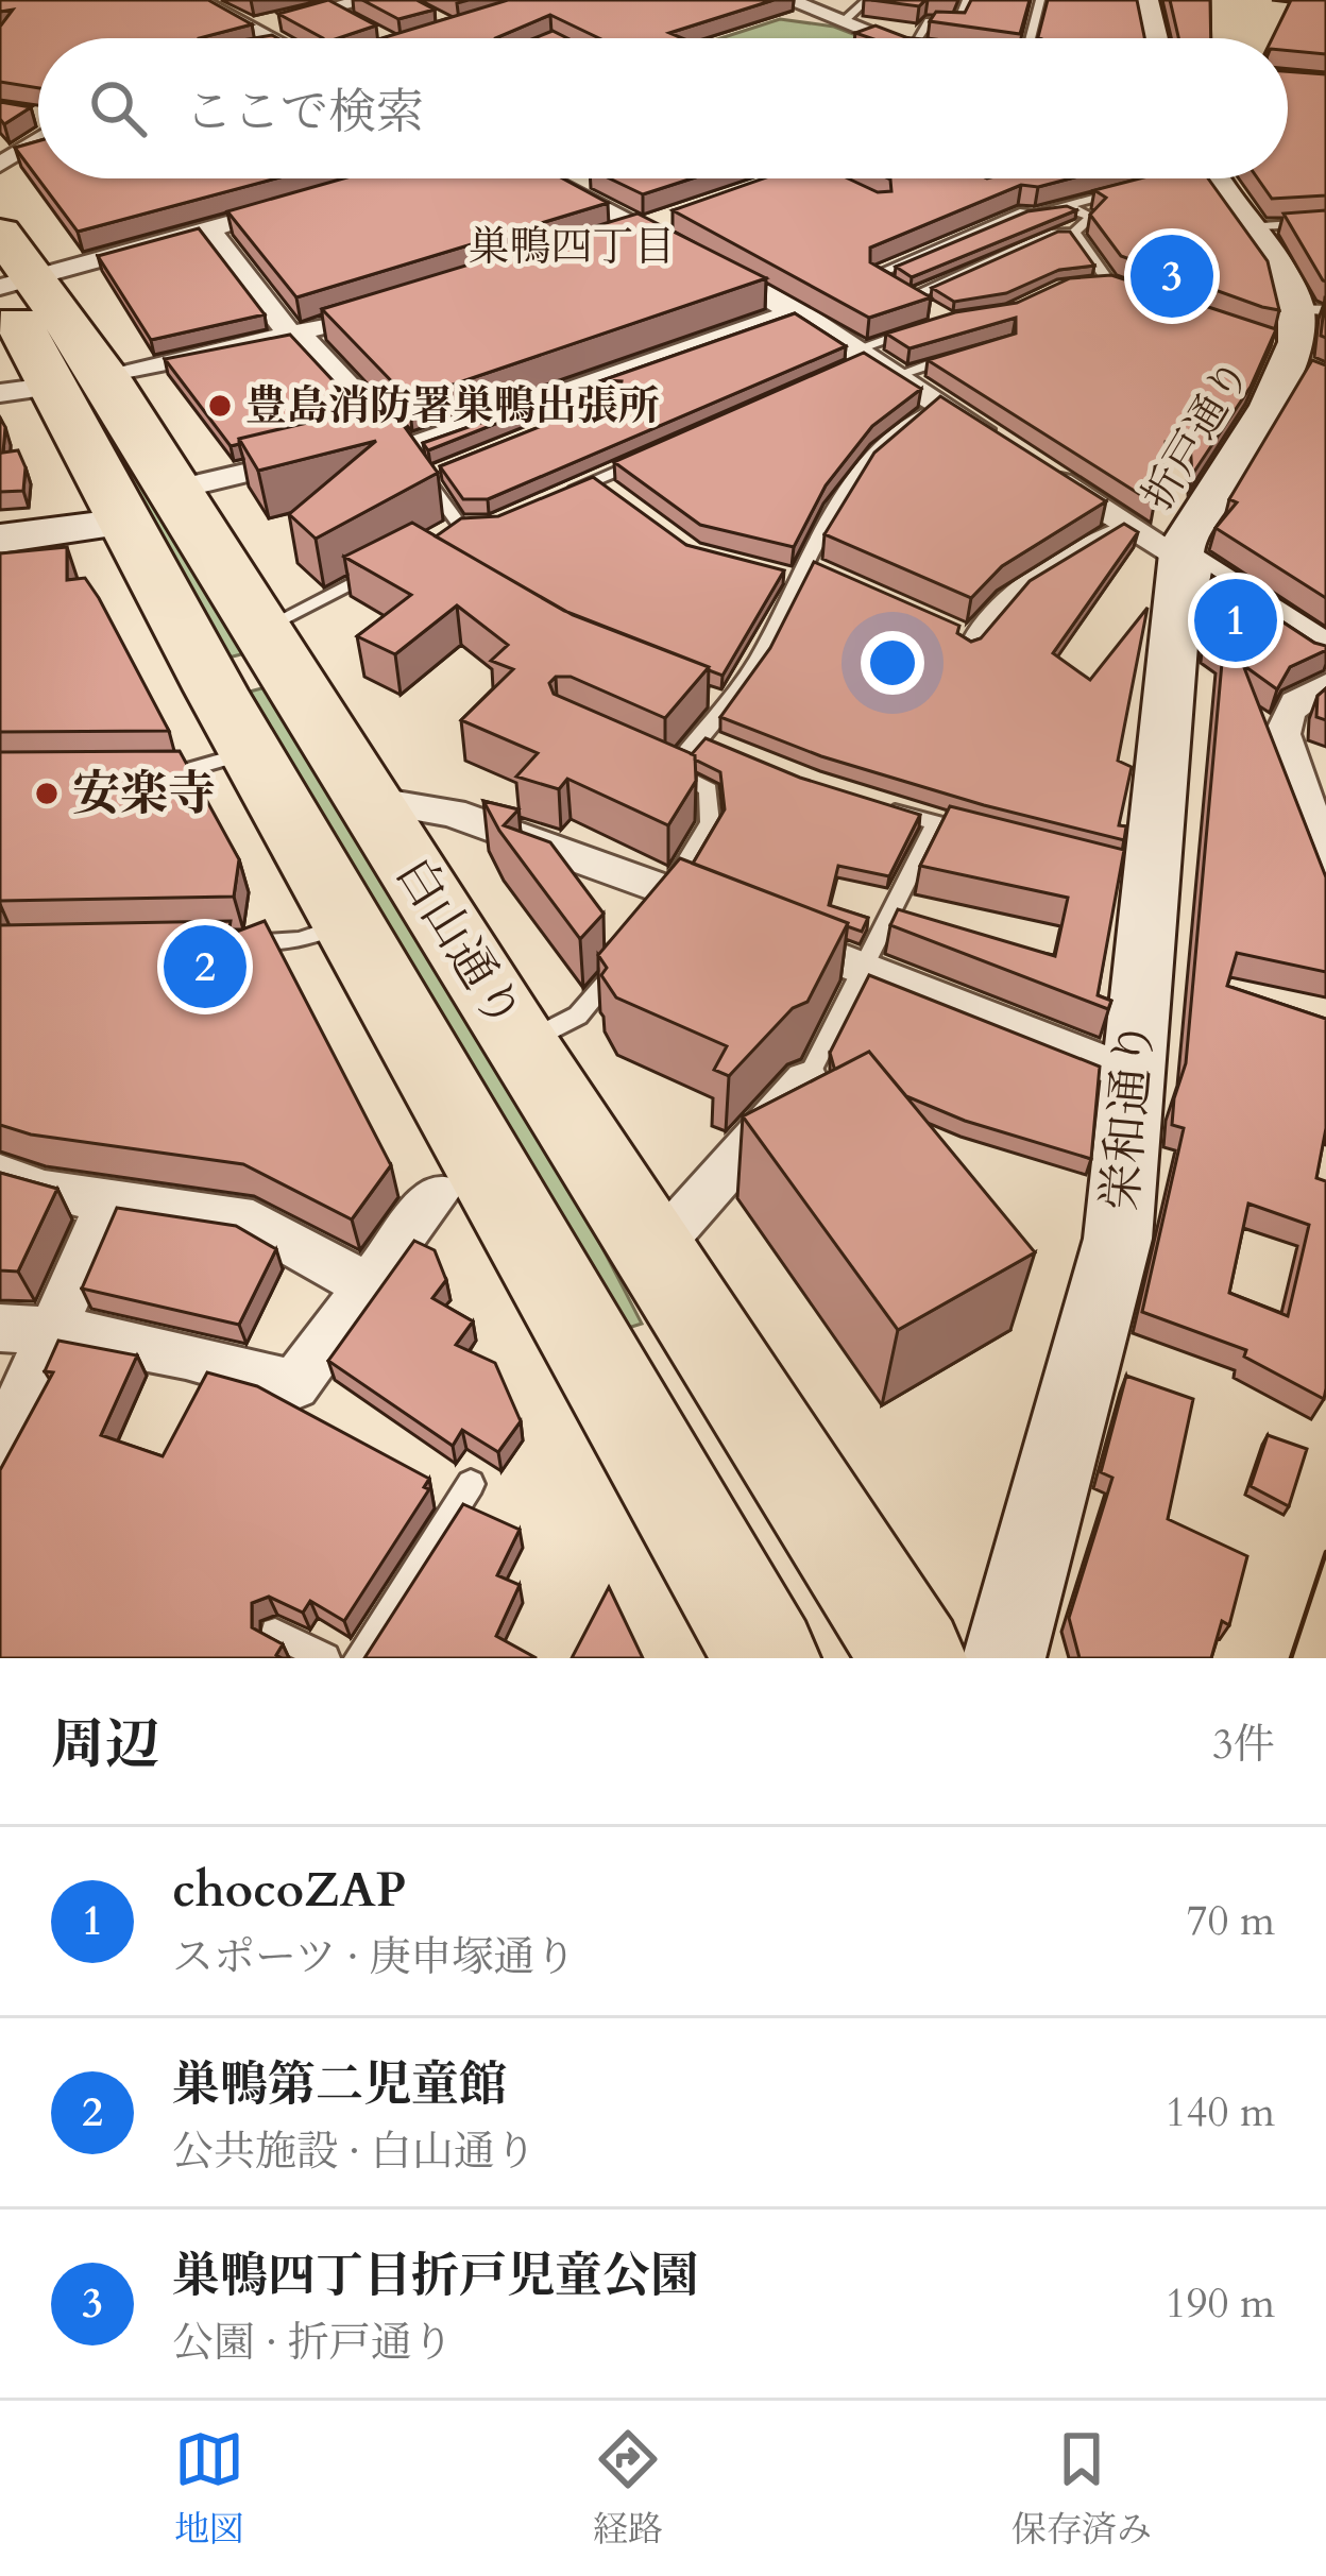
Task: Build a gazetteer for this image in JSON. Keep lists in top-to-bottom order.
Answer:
{
  "streets": {
    "highway": ["白山通り"],
    "street": ["折戸通り", "栄和通り"]
  },
  "crossings": [
    ["折戸通り", "栄和通り"]
  ],
  "districts": ["巣鴨四丁目"],
  "places": ["豊島消防署巣鴨出張所", "安楽寺"],
  "page": {
    "search": "ここで検索",
    "pins": ["3", "1", "2"],
    "heading": ["周辺", "3件"],
    "list": [
      {
        "mark": "1",
        "name": "chocoZAP",
        "note": "スポーツ · 庚申塚通り",
        "value": "70 m"
      },
      {
        "mark": "2",
        "name": "巣鴨第二児童館",
        "note": "公共施設 · 白山通り",
        "value": "140 m"
      },
      {
        "mark": "3",
        "name": "巣鴨四丁目折戸児童公園",
        "note": "公園 · 折戸通り",
        "value": "190 m"
      }
    ],
    "nav": ["地図", "経路", "保存済み"]
  }
}
